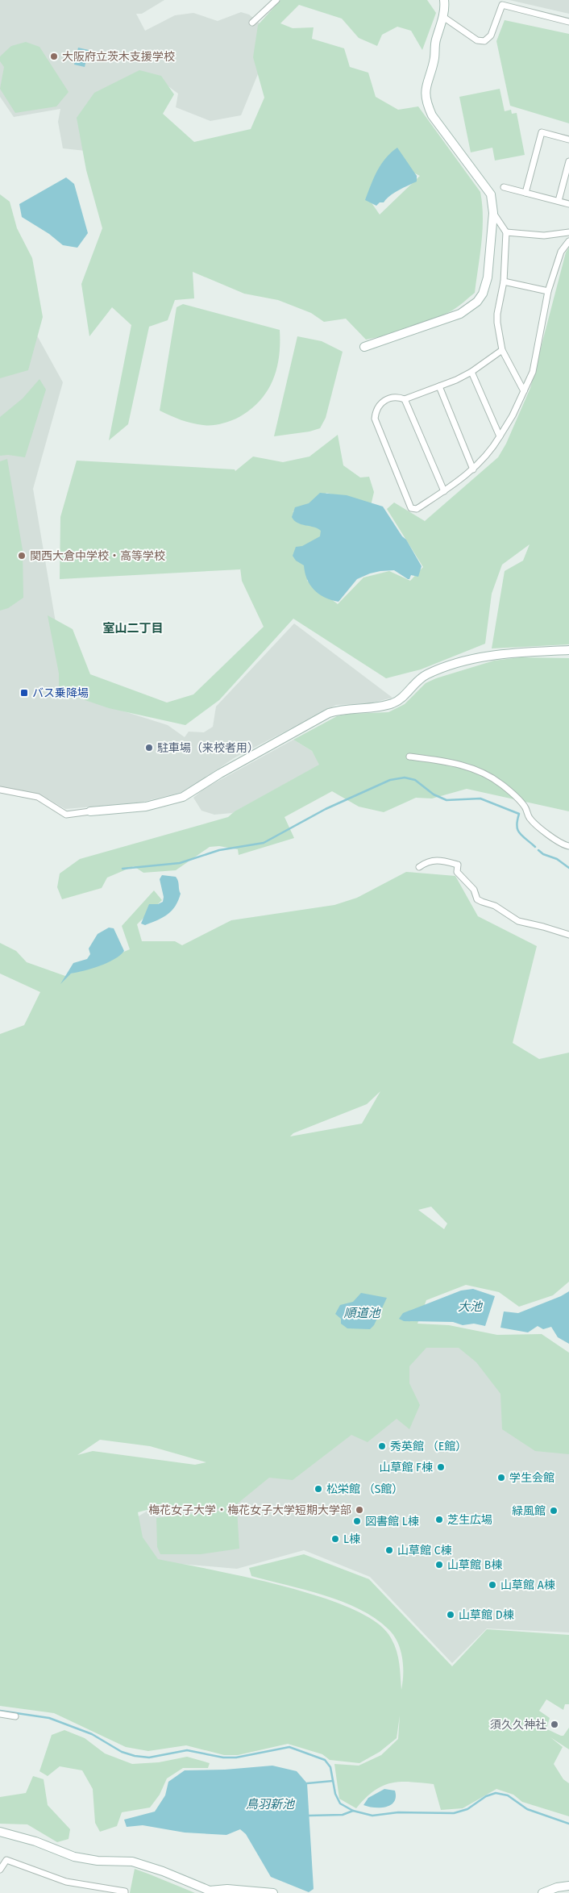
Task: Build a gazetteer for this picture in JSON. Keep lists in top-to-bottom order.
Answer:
{
  "districts": ["室山二丁目"],
  "water": ["大池", "順道池", "鳥羽新池"],
  "places": {
    "other": [
      "大阪府立茨木支援学校",
      "関西大倉中学校・高等学校",
      "駐車場（来校者用）",
      "秀英館 （E館）",
      "山草館 F棟",
      "学生会館",
      "松栄館 （S館）",
      "梅花女子大学・梅花女子大学短期大学部",
      "緑風館",
      "芝生広場",
      "図書館 L棟",
      "L棟",
      "山草館 C棟",
      "山草館 B棟",
      "山草館 A棟",
      "山草館 D棟",
      "須久久神社"
    ],
    "transit": ["バス乗降場"]
  }
}
